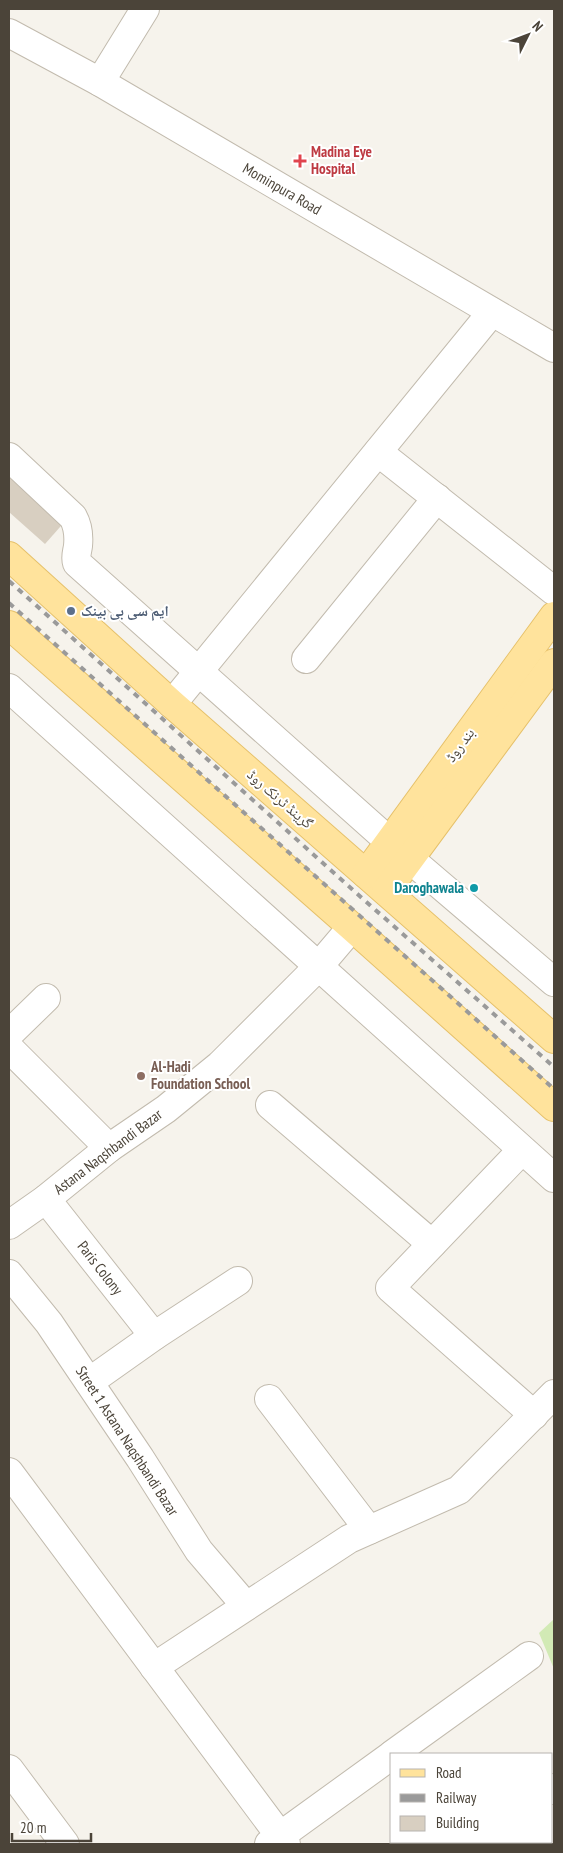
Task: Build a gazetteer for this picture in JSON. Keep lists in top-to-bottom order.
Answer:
{
  "streets": {
    "main road": ["بند روڈ", "گرینڈ ٹرنک روڈ"],
    "street": [
      "Mominpura Road",
      "Astana Naqshbandi Bazar",
      "Paris Colony",
      "Street 1 Astana Naqshbandi Bazar"
    ]
  },
  "crossings": [
    ["بند روڈ", "گرینڈ ٹرنک روڈ"],
    ["Astana Naqshbandi Bazar", "Paris Colony"]
  ],
  "places": {
    "health": ["Madina Eye Hospital"],
    "other": ["ایم سی بی بینک", "Daroghawala", "Al-Hadi Foundation School"]
  },
  "legend": ["Road", "Railway", "Building"],
  "scale_bar": "20 m",
  "north": "top right"
}
